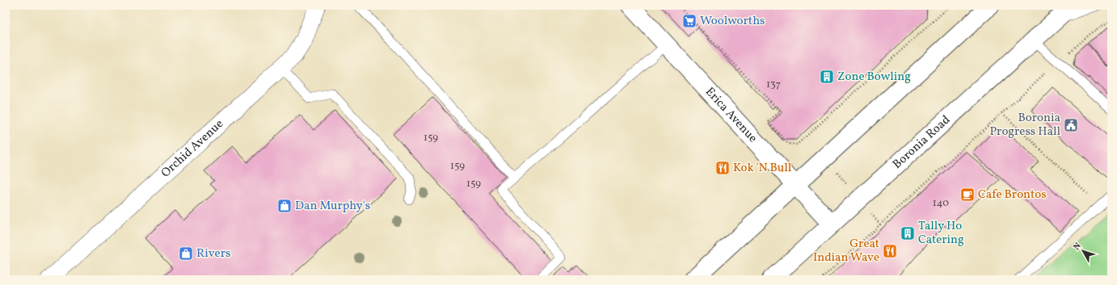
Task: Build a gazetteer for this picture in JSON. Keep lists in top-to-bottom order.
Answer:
{
  "streets": {
    "main road": ["Erica Avenue", "Boronia Road"],
    "street": ["Orchid Avenue"]
  },
  "crossings": [
    ["Erica Avenue", "Boronia Road"]
  ],
  "places": {
    "supermarket": ["Woolworths"],
    "building": ["Zone Bowling", "Tally Ho Catering"],
    "public building": ["Boronia Progress Hall"],
    "restaurant": ["Kok 'N Bull", "Great Indian Wave"],
    "cafe": ["Cafe Brontos"],
    "shop": ["Dan Murphy's", "Rivers"]
  },
  "house_numbers": [
    "137",
    "159",
    "159",
    "159",
    "140"
  ],
  "north": "top left"
}
